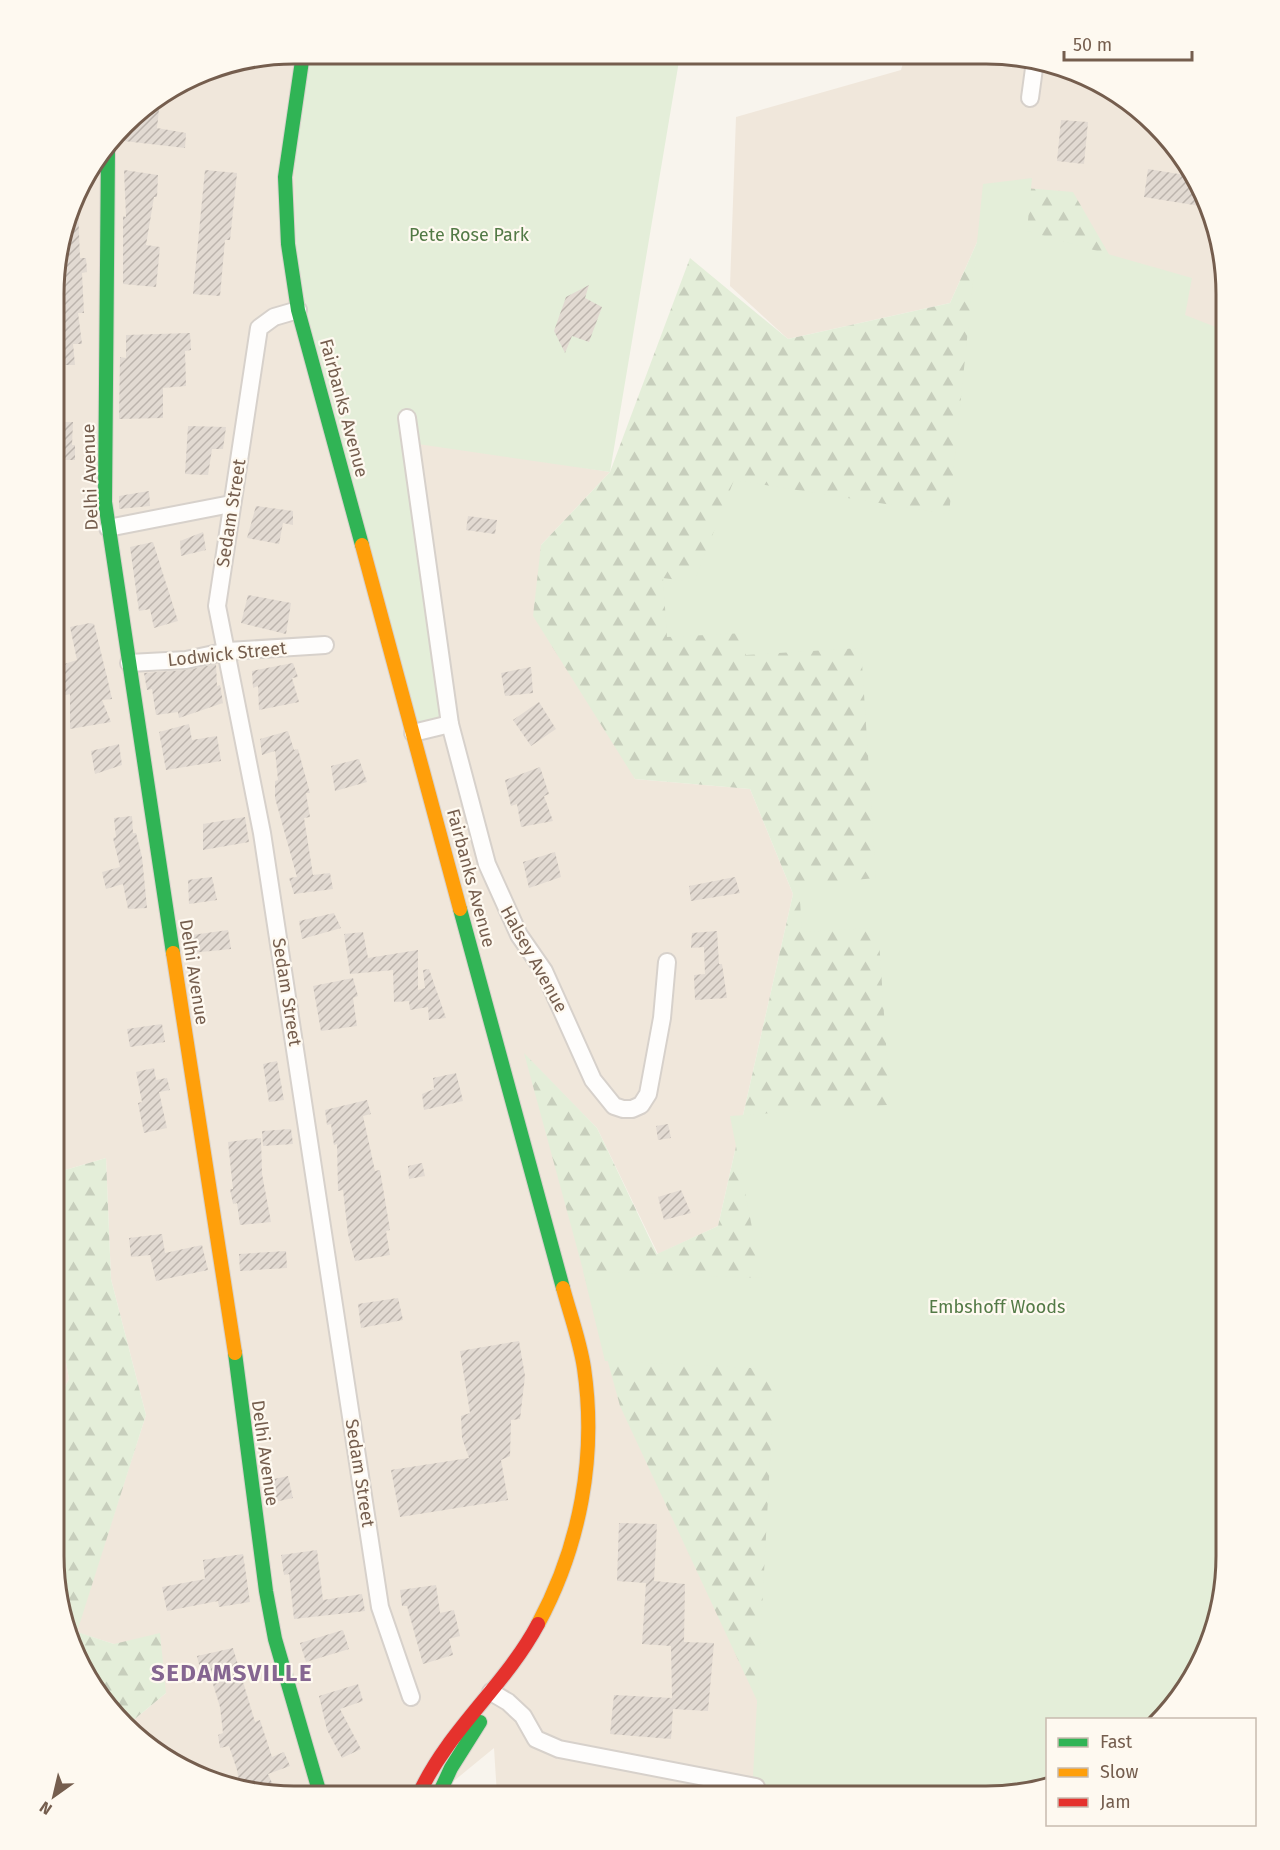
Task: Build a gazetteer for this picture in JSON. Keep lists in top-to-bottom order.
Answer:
{
  "streets": {
    "street": [
      "Fairbanks Avenue",
      "Delhi Avenue",
      "Sedam Street",
      "Lodwick Street",
      "Halsey Avenue"
    ]
  },
  "crossings": [
    ["Fairbanks Avenue", "Sedam Street"],
    ["Delhi Avenue", "Lodwick Street"],
    ["Sedam Street", "Lodwick Street"]
  ],
  "districts": ["SEDAMSVILLE"],
  "parks": ["Pete Rose Park", "Embshoff Woods"],
  "legend": ["Fast", "Slow", "Jam"],
  "scale_bar": "50 m",
  "north": "bottom left"
}
